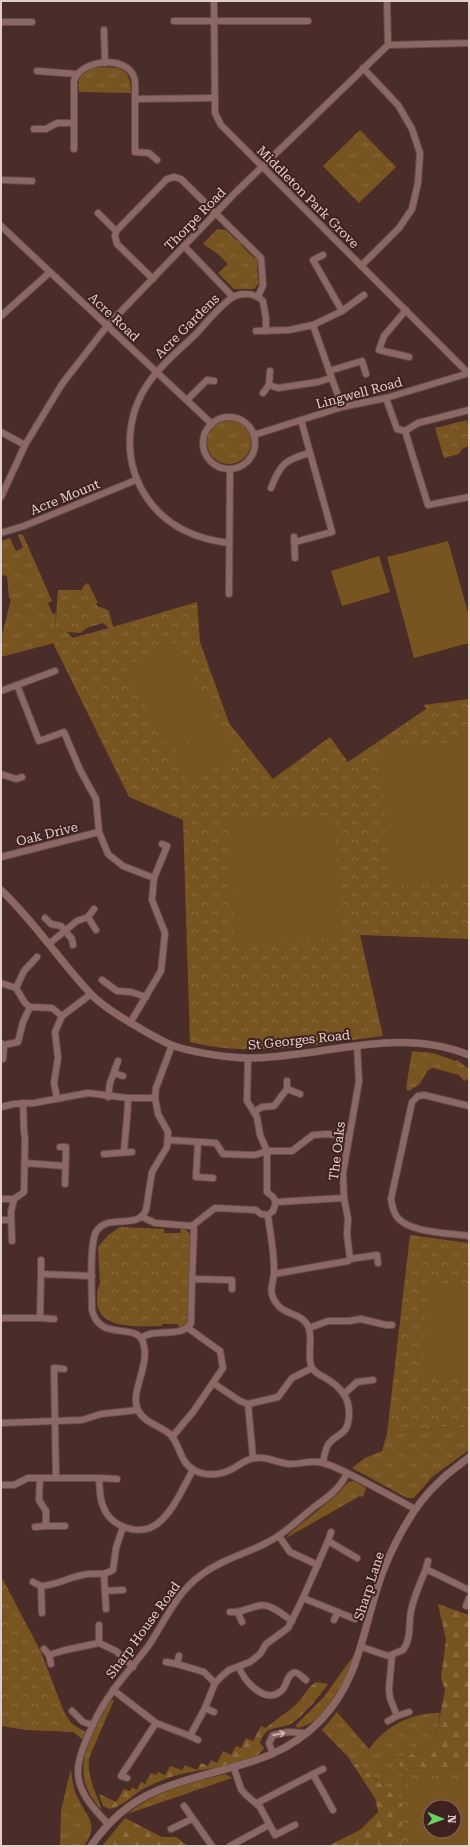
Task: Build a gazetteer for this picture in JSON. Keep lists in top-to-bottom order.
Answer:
{
  "streets": {
    "street": [
      "Middleton Park Grove",
      "Thorpe Road",
      "Acre Road",
      "Acre Gardens",
      "Lingwell Road",
      "Acre Mount",
      "Oak Drive",
      "St Georges Road",
      "The Oaks",
      "Sharp Lane",
      "Sharp House Road"
    ]
  },
  "crossings": [
    ["Middleton Park Grove", "Thorpe Road"],
    ["Middleton Park Grove", "Lingwell Road"],
    ["Thorpe Road", "Acre Road"],
    ["Acre Road", "Acre Gardens"],
    ["Acre Road", "Lingwell Road"],
    ["Acre Gardens", "Acre Mount"],
    ["St Georges Road", "The Oaks"],
    ["Sharp Lane", "Sharp House Road"]
  ],
  "north": "right"
}
